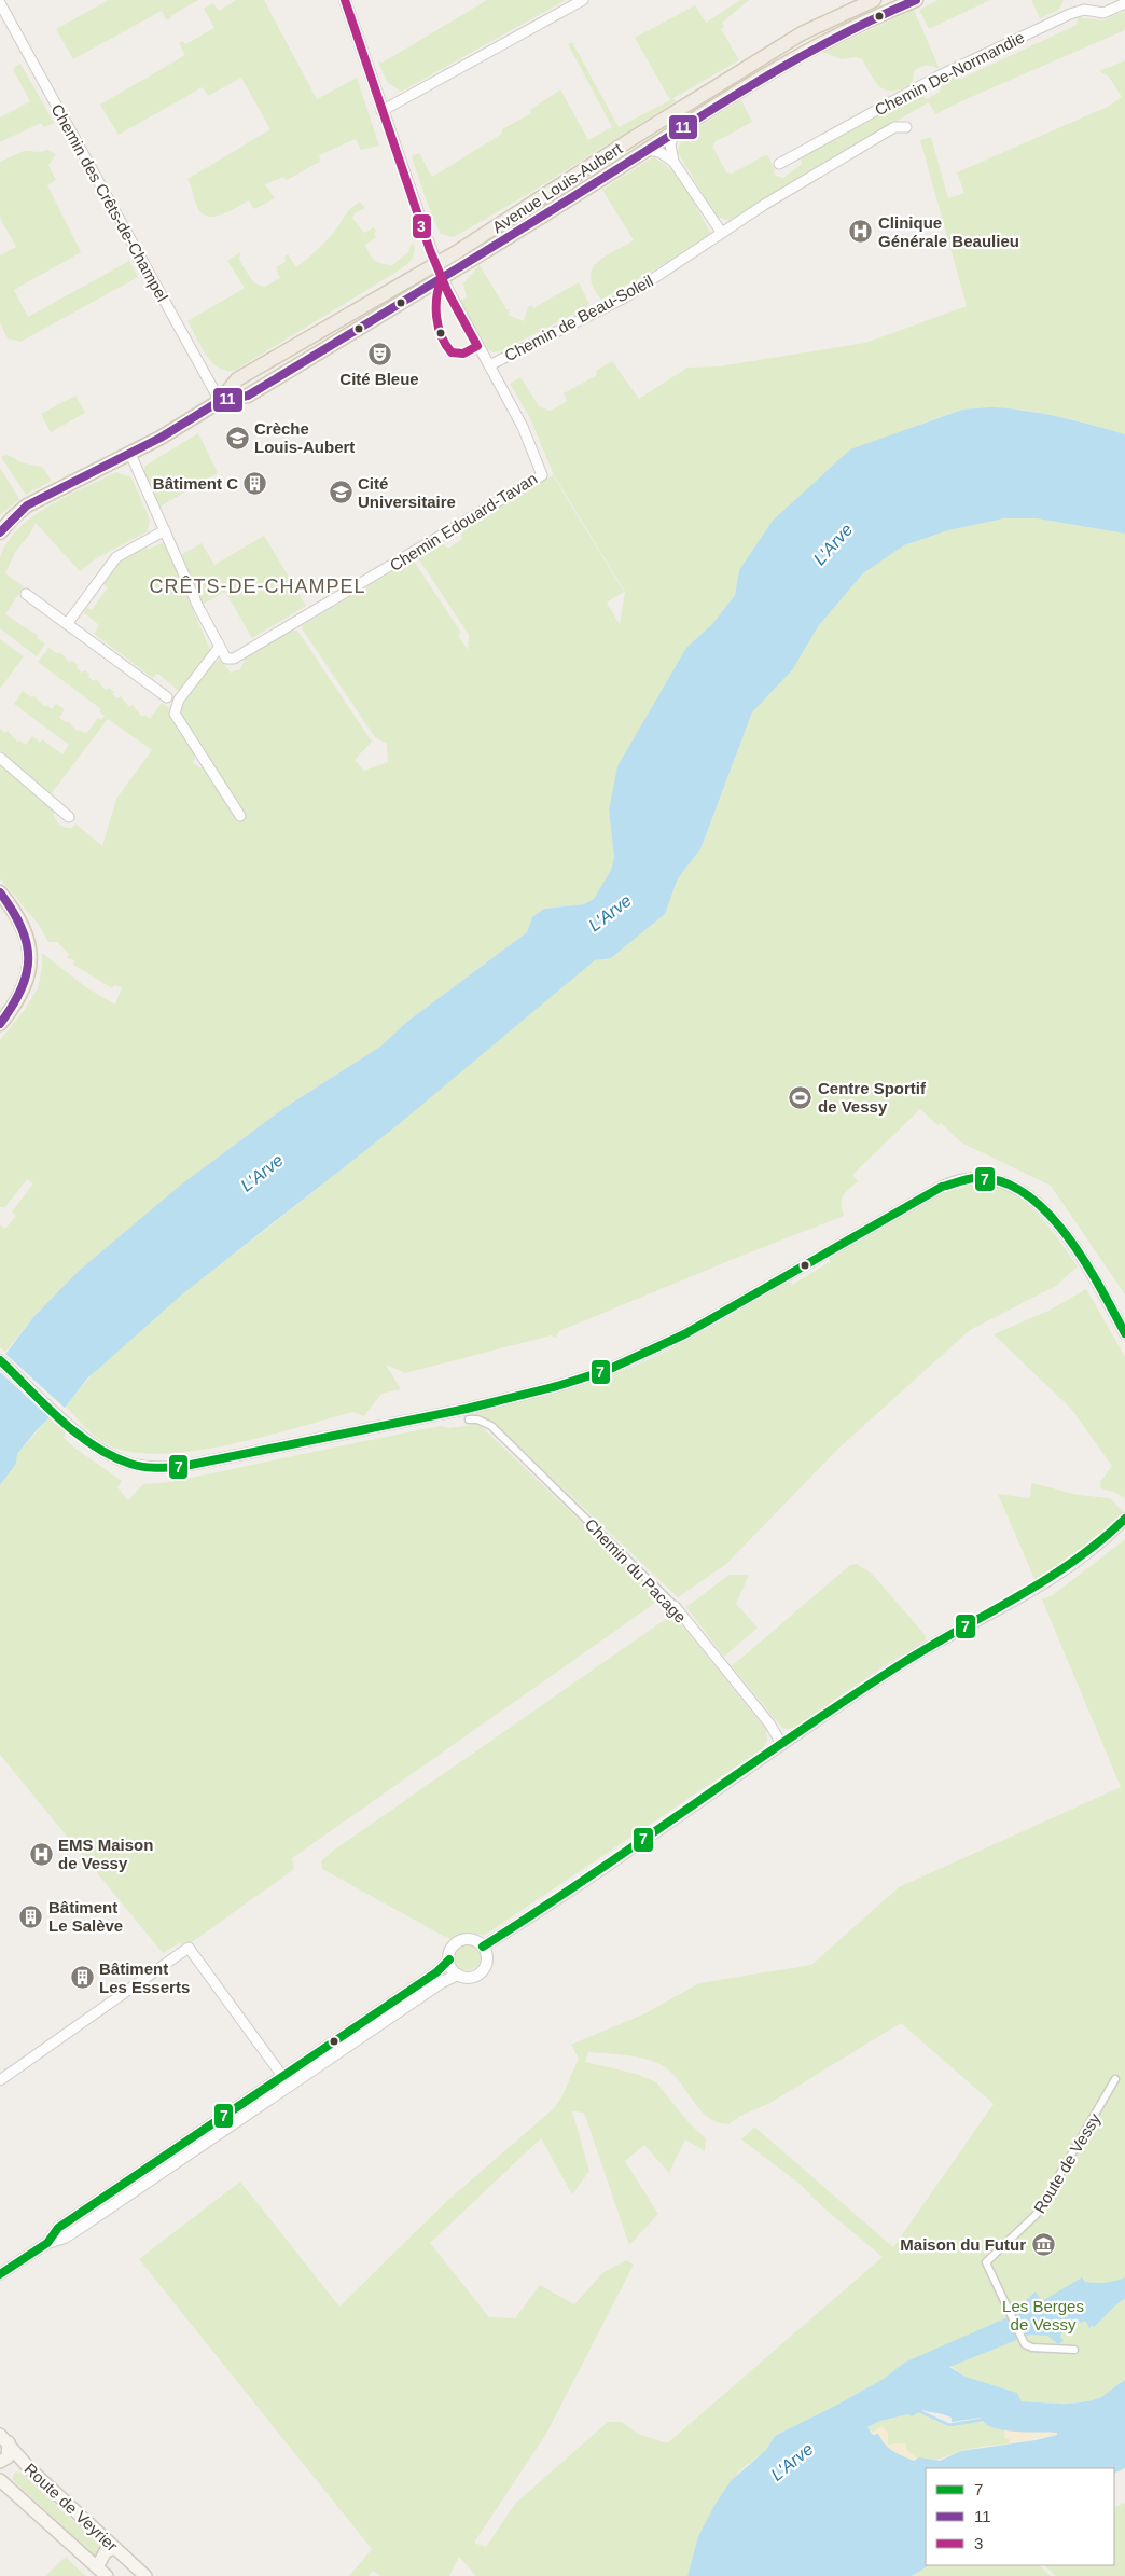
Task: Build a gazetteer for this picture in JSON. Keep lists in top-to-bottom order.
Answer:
{
  "streets": {
    "main road": ["Avenue Louis-Aubert", "Route de Veyrier"],
    "street": [
      "Chemin De-Normandie",
      "Chemin des Crêts-de-Champel",
      "Chemin de Beau-Soleil",
      "Chemin Edouard-Tavan",
      "Chemin du Pacage",
      "Route de Vessy"
    ]
  },
  "crossings": [
    ["Avenue Louis-Aubert", "Chemin des Crêts-de-Champel"],
    ["Avenue Louis-Aubert", "Chemin Edouard-Tavan"],
    ["Chemin de Beau-Soleil", "Chemin Edouard-Tavan"]
  ],
  "districts": ["CRÊTS-DE-CHAMPEL"],
  "water": ["L'Arve"],
  "parks": ["Les Berges de Vessy"],
  "places": {
    "hospital": ["Clinique Générale Beaulieu", "EMS Maison de Vessy"],
    "theatre": ["Cité Bleue"],
    "school or university": ["Crèche Louis-Aubert", "Cité Universitaire"],
    "building": ["Bâtiment C", "Bâtiment Le Salève", "Bâtiment Les Esserts"],
    "sports": ["Centre Sportif de Vessy"],
    "museum": ["Maison du Futur"]
  },
  "lines": ["transit line 11", "transit line 3", "transit line 7"],
  "legend": ["7", "11", "3"]
}
